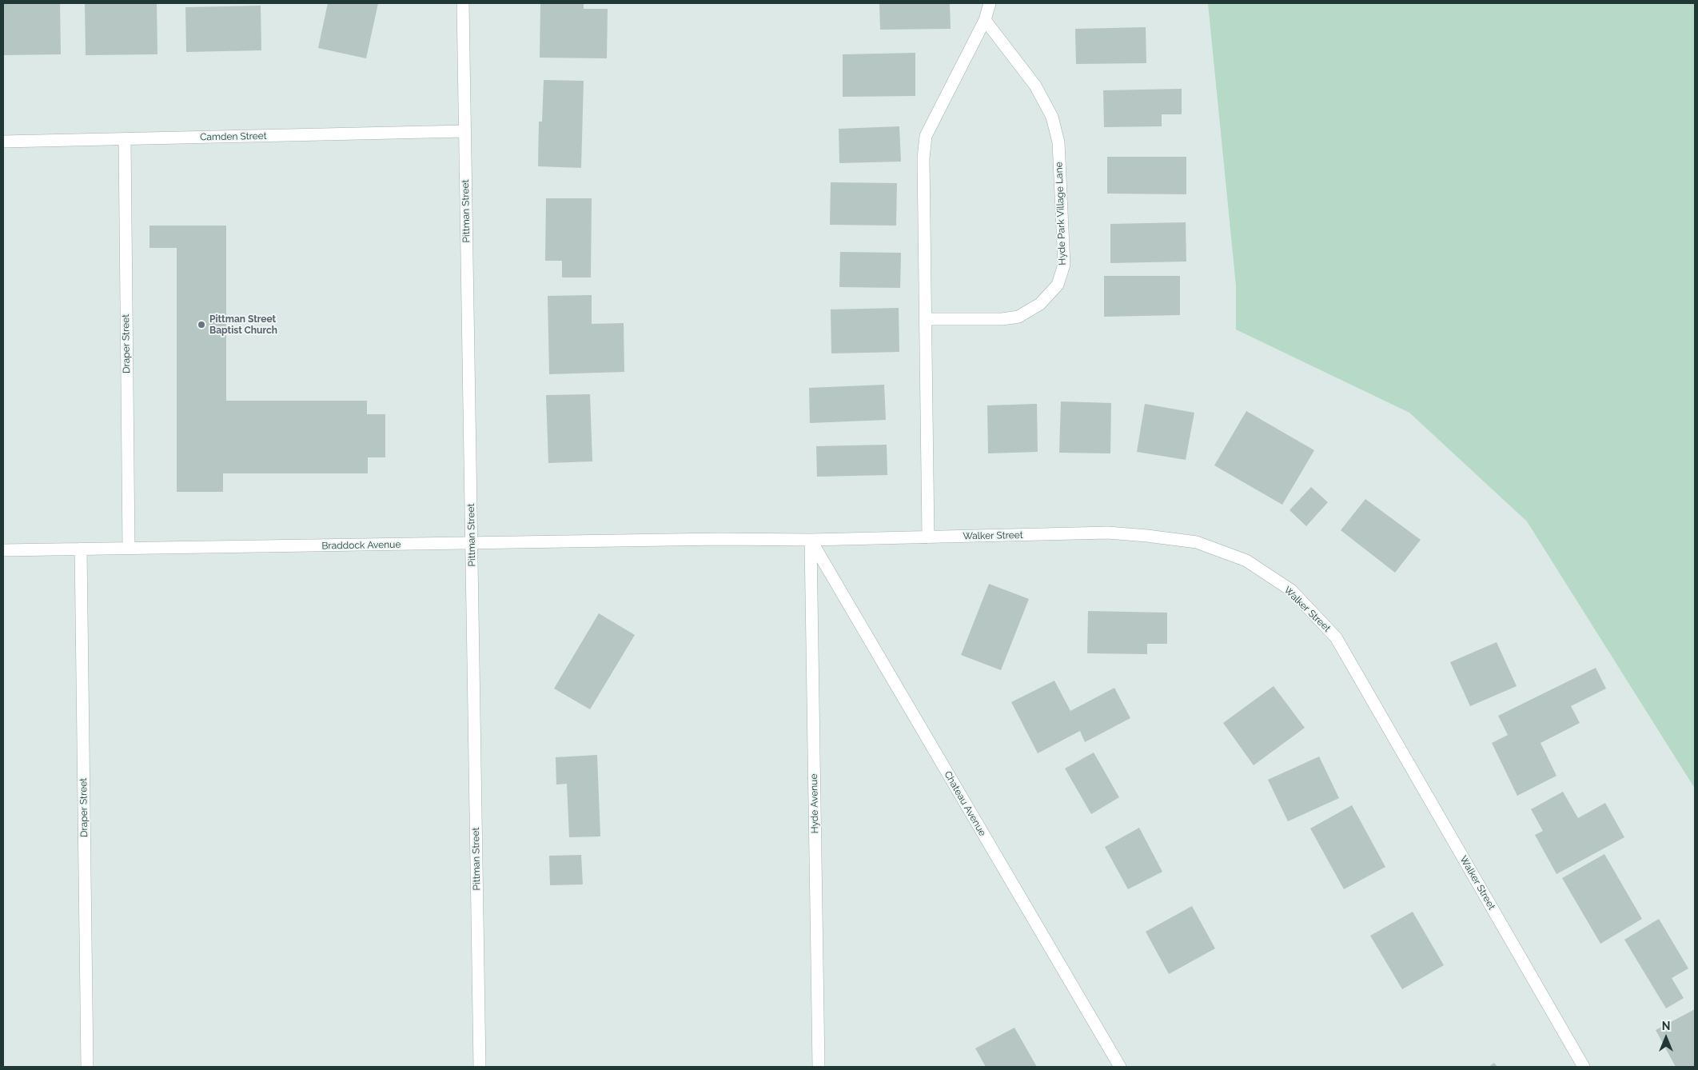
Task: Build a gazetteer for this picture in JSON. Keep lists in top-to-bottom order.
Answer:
{
  "streets": {
    "street": [
      "Camden Street",
      "Pittman Street",
      "Hyde Park Village Lane",
      "Draper Street",
      "Walker Street",
      "Braddock Avenue",
      "Hyde Avenue",
      "Chateau Avenue"
    ]
  },
  "crossings": [
    ["Camden Street", "Pittman Street"],
    ["Camden Street", "Draper Street"],
    ["Pittman Street", "Braddock Avenue"],
    ["Draper Street", "Braddock Avenue"],
    ["Walker Street", "Braddock Avenue"],
    ["Walker Street", "Hyde Avenue"],
    ["Walker Street", "Chateau Avenue"],
    ["Hyde Avenue", "Chateau Avenue"]
  ],
  "places": ["Pittman Street Baptist Church"],
  "north": "top"
}
